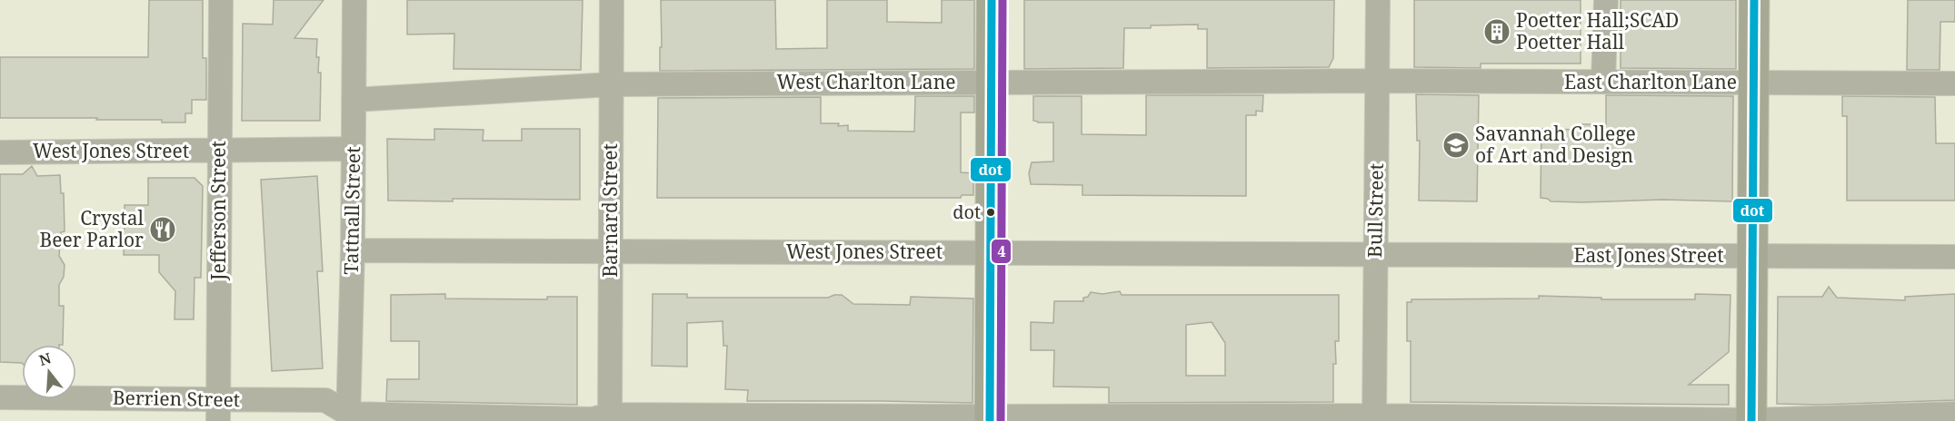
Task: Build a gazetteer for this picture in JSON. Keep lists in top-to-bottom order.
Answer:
{
  "streets": {
    "street": [
      "West Charlton Lane",
      "East Charlton Lane",
      "West Jones Street",
      "Jefferson Street",
      "Tattnall Street",
      "Barnard Street",
      "Bull Street",
      "East Jones Street",
      "Berrien Street"
    ]
  },
  "crossings": [
    ["West Charlton Lane", "East Charlton Lane"],
    ["West Charlton Lane", "Tattnall Street"],
    ["West Charlton Lane", "Barnard Street"],
    ["West Charlton Lane", "Bull Street"],
    ["East Charlton Lane", "Bull Street"],
    ["West Jones Street", "Jefferson Street"],
    ["West Jones Street", "Tattnall Street"],
    ["West Jones Street", "Barnard Street"],
    ["West Jones Street", "Bull Street"],
    ["West Jones Street", "East Jones Street"],
    ["Jefferson Street", "Berrien Street"],
    ["Tattnall Street", "Berrien Street"],
    ["Bull Street", "East Jones Street"]
  ],
  "places": {
    "building": ["Poetter Hall;SCAD Poetter Hall"],
    "school or university": ["Savannah College of Art and Design"],
    "other": ["dot"],
    "restaurant": ["Crystal Beer Parlor"]
  },
  "lines": ["transit line dot", "transit line 4"],
  "north": "top"
}
